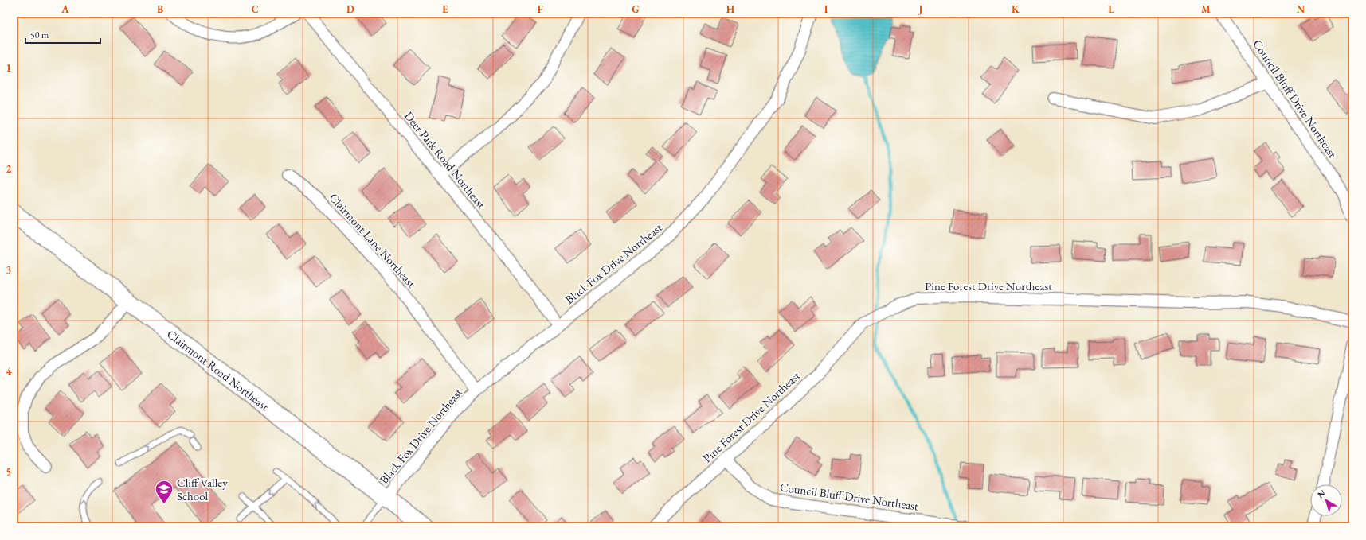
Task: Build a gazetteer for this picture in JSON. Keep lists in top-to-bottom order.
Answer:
{
  "streets": {
    "main road": ["Clairmont Road Northeast"],
    "street": [
      "Council Bluff Drive Northeast",
      "Deer Park Road Northeast",
      "Clairmont Lane Northeast",
      "Black Fox Drive Northeast",
      "Pine Forest Drive Northeast"
    ]
  },
  "crossings": [
    ["Council Bluff Drive Northeast", "Pine Forest Drive Northeast"],
    ["Deer Park Road Northeast", "Black Fox Drive Northeast"],
    ["Clairmont Lane Northeast", "Black Fox Drive Northeast"],
    ["Black Fox Drive Northeast", "Clairmont Road Northeast"]
  ],
  "places": {
    "school or university": ["Cliff Valley School"]
  },
  "scale_bar": "50 m",
  "north": "top left",
  "grid": {
    "columns": [
      "A",
      "B",
      "C",
      "D",
      "E",
      "F",
      "G",
      "H",
      "I",
      "J",
      "K",
      "L",
      "M",
      "N"
    ],
    "rows": [
      "1",
      "2",
      "3",
      "4",
      "5"
    ]
  }
}
